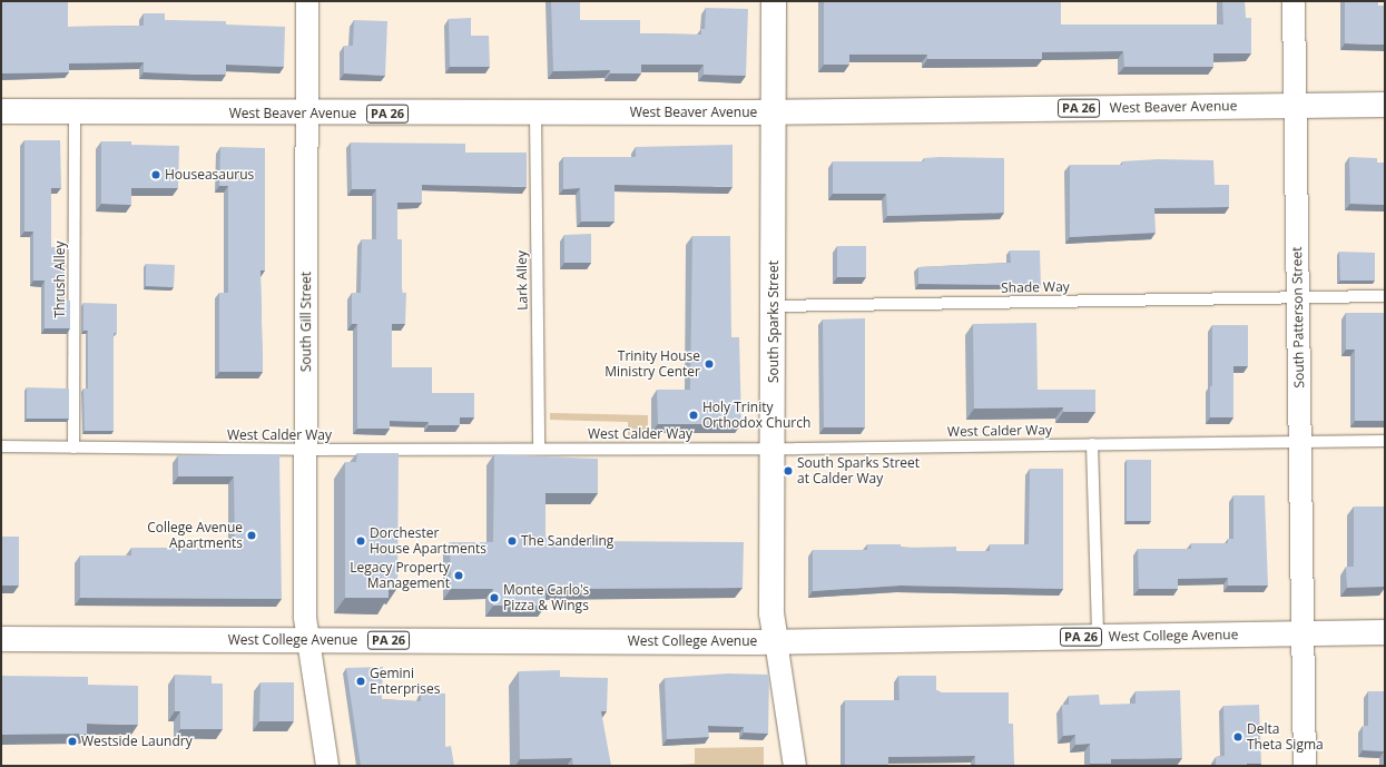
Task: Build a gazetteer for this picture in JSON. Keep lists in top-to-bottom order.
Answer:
{
  "streets": {
    "main road": [
      "West Beaver Avenue",
      "PA 26",
      "South Sparks Street",
      "West College Avenue"
    ],
    "street": ["South Patterson Street", "South Gill Street"],
    "lane": [
      "Thrush Alley",
      "Lark Alley",
      "Shade Way",
      "West Calder Way"
    ]
  },
  "crossings": [
    ["West Beaver Avenue", "Thrush Alley"],
    ["West Beaver Avenue", "Lark Alley"],
    ["West Beaver Avenue", "South Patterson Street"],
    ["West Beaver Avenue", "South Gill Street"],
    ["West Beaver Avenue", "South Sparks Street"],
    ["Thrush Alley", "West Calder Way"],
    ["Lark Alley", "West Calder Way"],
    ["Shade Way", "South Patterson Street"],
    ["Shade Way", "South Sparks Street"],
    ["South Patterson Street", "West Calder Way"],
    ["South Patterson Street", "West College Avenue"],
    ["South Gill Street", "West Calder Way"],
    ["South Gill Street", "West College Avenue"],
    ["South Sparks Street", "West Calder Way"],
    ["South Sparks Street", "West College Avenue"]
  ],
  "places": [
    "Houseasaurus",
    "Trinity House Ministry Center",
    "Holy Trinity Orthodox Church",
    "South Sparks Street at Calder Way",
    "College Avenue Apartments",
    "Dorchester House Apartments",
    "The Sanderling",
    "Legacy Property Management",
    "Monte Carlo's Pizza & Wings",
    "Gemini Enterprises",
    "Delta Theta Sigma",
    "Westside Laundry"
  ]
}
